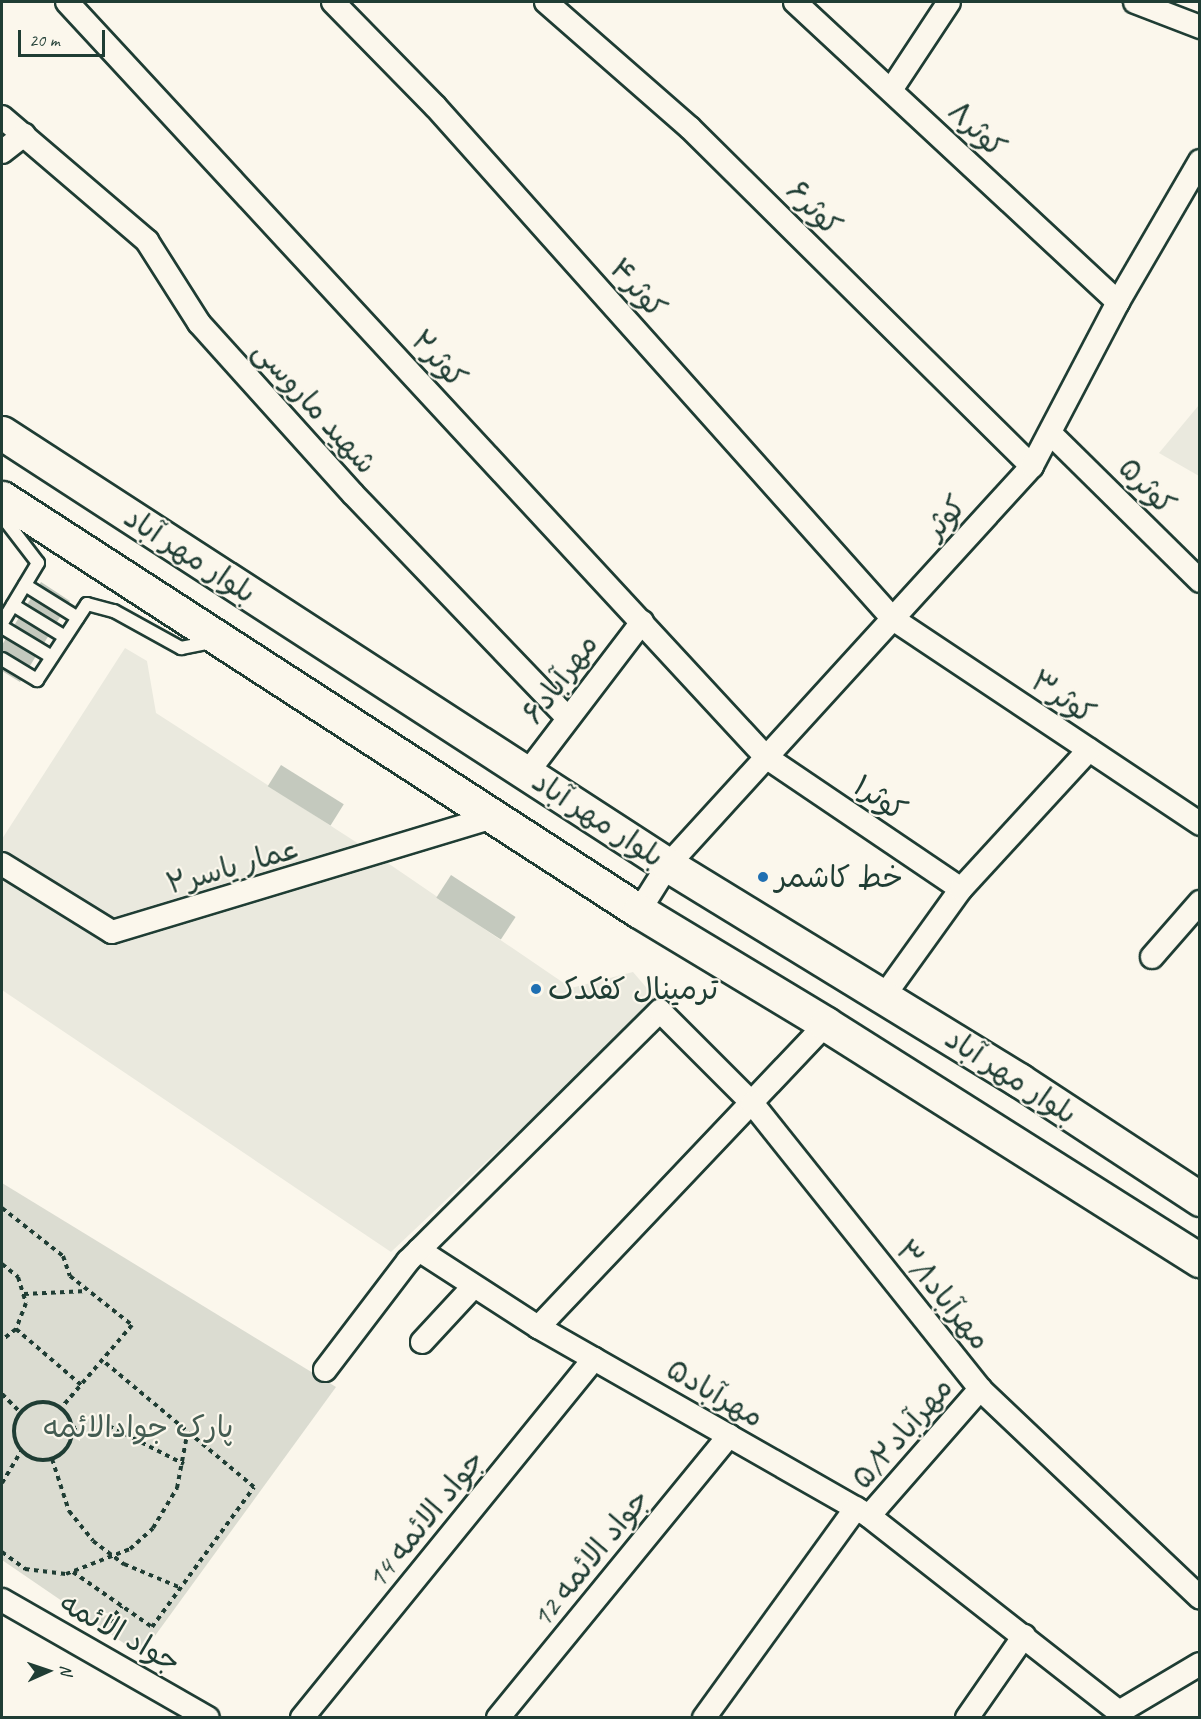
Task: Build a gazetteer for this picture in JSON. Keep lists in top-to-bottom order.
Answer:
{
  "streets": {
    "main road": ["بلوار مهر آباد"],
    "street": [
      "کوثر۸",
      "کوثر۶",
      "کوثر۴",
      "کوثر۲",
      "شهید ماروسی",
      "کوثر۵",
      "کوثر",
      "مهرآباد۶",
      "کوثر۳",
      "کوثر۱",
      "عمار یاسر۲",
      "مهرآباد۳/۱",
      "مهرآباد۵",
      "مهرآباد۵/۲",
      "جواد الائمه 14",
      "جواد الائمه 12",
      "جواد الائمه"
    ]
  },
  "crossings": [
    ["کوثر۸", "کوثر"],
    ["کوثر۶", "کوثر"],
    ["کوثر۴", "کوثر"],
    ["کوثر۴", "کوثر۳"],
    ["کوثر۲", "کوثر"],
    ["کوثر۲", "مهرآباد۶"],
    ["کوثر۲", "کوثر۱"],
    ["شهید ماروسی", "مهرآباد۶"],
    ["کوثر۵", "کوثر"],
    ["کوثر", "بلوار مهر آباد"],
    ["کوثر", "کوثر۳"],
    ["کوثر", "کوثر۱"],
    ["بلوار مهر آباد", "مهرآباد۶"],
    ["بلوار مهر آباد", "عمار یاسر۲"],
    ["مهرآباد۳/۱", "مهرآباد۵"],
    ["مهرآباد۳/۱", "مهرآباد۵/۲"],
    ["مهرآباد۵", "مهرآباد۵/۲"],
    ["مهرآباد۵", "جواد الائمه 14"],
    ["مهرآباد۵", "جواد الائمه 12"]
  ],
  "parks": ["پارک جوادالائمه"],
  "places": ["خط کاشمر", "ترمینال کفکدک"],
  "scale_bar": "20 m",
  "north": "right"
}
